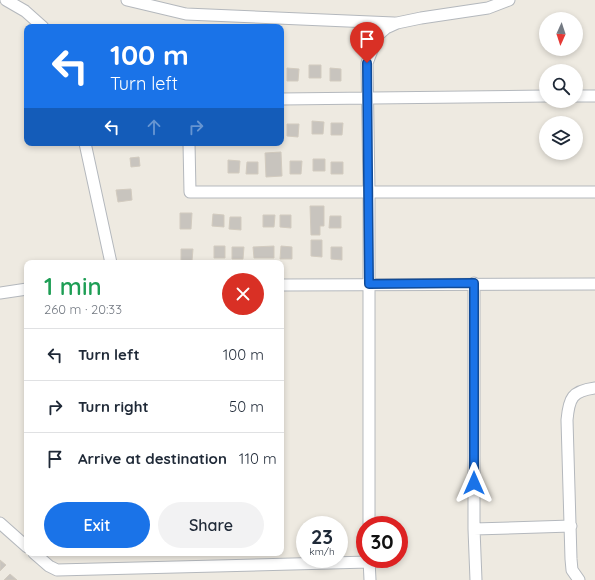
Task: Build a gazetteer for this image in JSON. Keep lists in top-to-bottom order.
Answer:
{
  "north": "bottom",
  "page": {
    "turn": ["100 m", "Turn left"],
    "heading": ["1 min", "260 m · 20:33"],
    "list": [
      {
        "name": "Turn left",
        "value": "100 m"
      },
      {
        "name": "Turn right",
        "value": "50 m"
      },
      {
        "name": "Arrive at destination",
        "value": "110 m"
      }
    ],
    "buttons": ["Exit", "Share"],
    "speed": "23 km/h",
    "limit": "30"
  }
}
